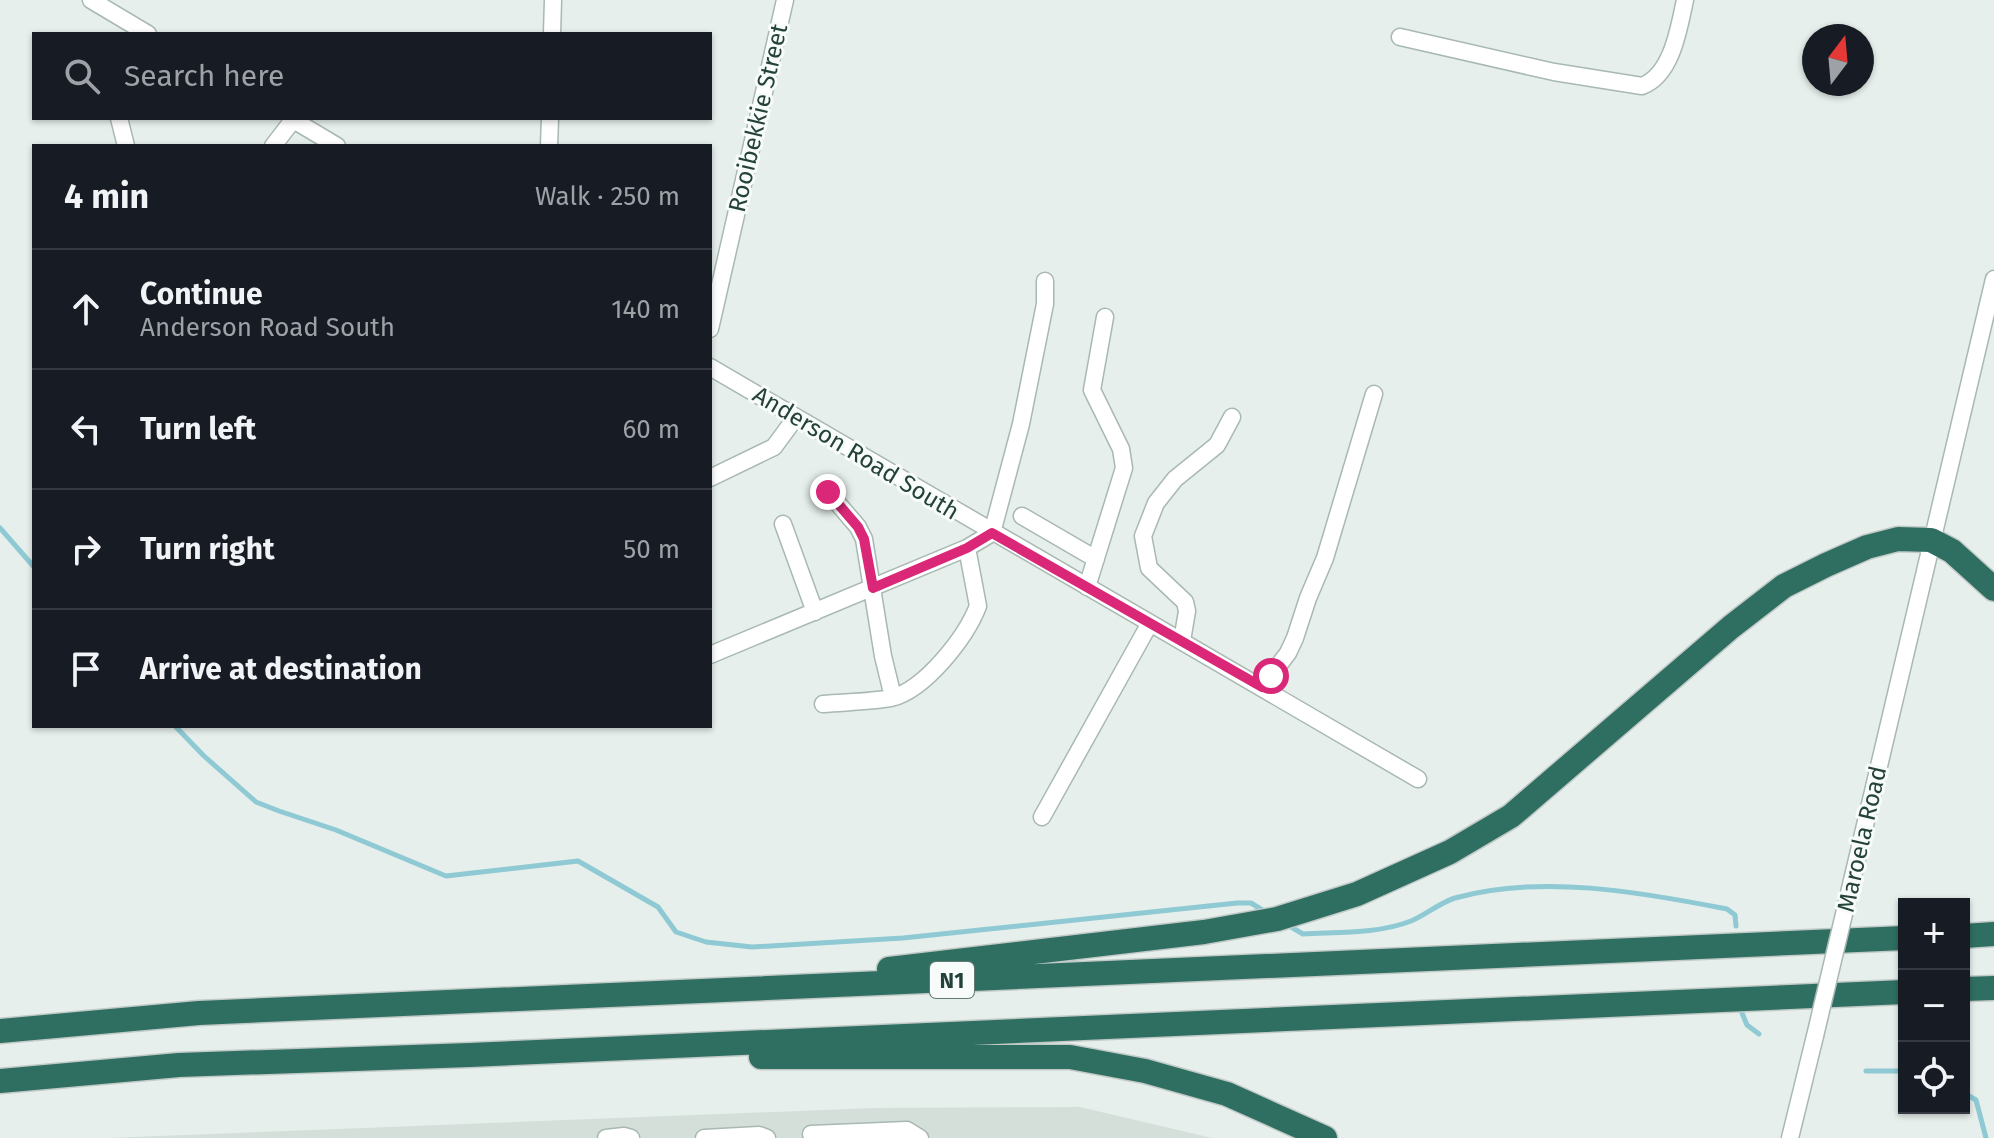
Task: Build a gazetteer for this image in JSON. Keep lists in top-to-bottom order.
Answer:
{
  "streets": {
    "highway": ["N1"],
    "street": ["Rooibekkie Street", "Anderson Road South", "Maroela Road"]
  },
  "north": "top",
  "page": {
    "search": "Search here",
    "heading": ["4 min", "Walk · 250 m"],
    "list": [
      ["Continue", "Anderson Road South", "140 m"],
      ["Turn left", "60 m"],
      ["Turn right", "50 m"],
      "Arrive at destination"
    ],
    "map_buttons": ["+", "−"]
  }
}
